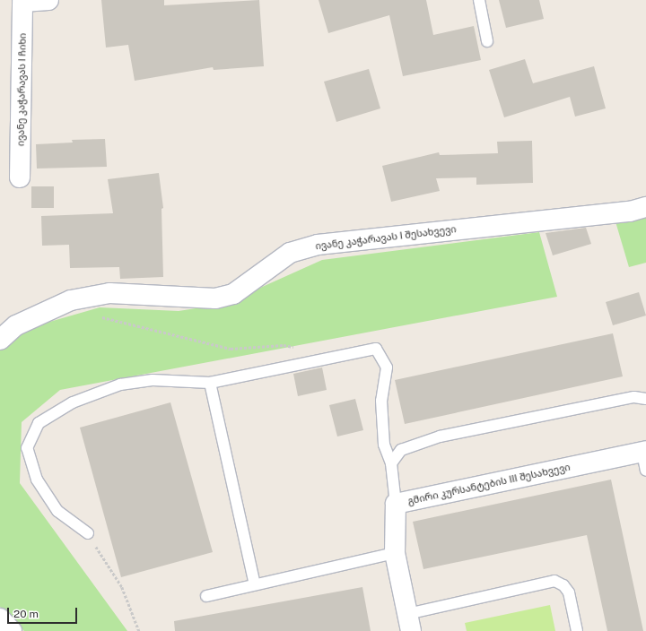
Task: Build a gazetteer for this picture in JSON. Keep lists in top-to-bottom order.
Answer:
{
  "streets": {
    "street": ["ივანე კაჭარავას I ჩიხი", "ივანე კაჭარავას I შესახვევი", "გმირი კურსანტების III შესახვევი"]
  },
  "scale_bar": "20 m"
}
